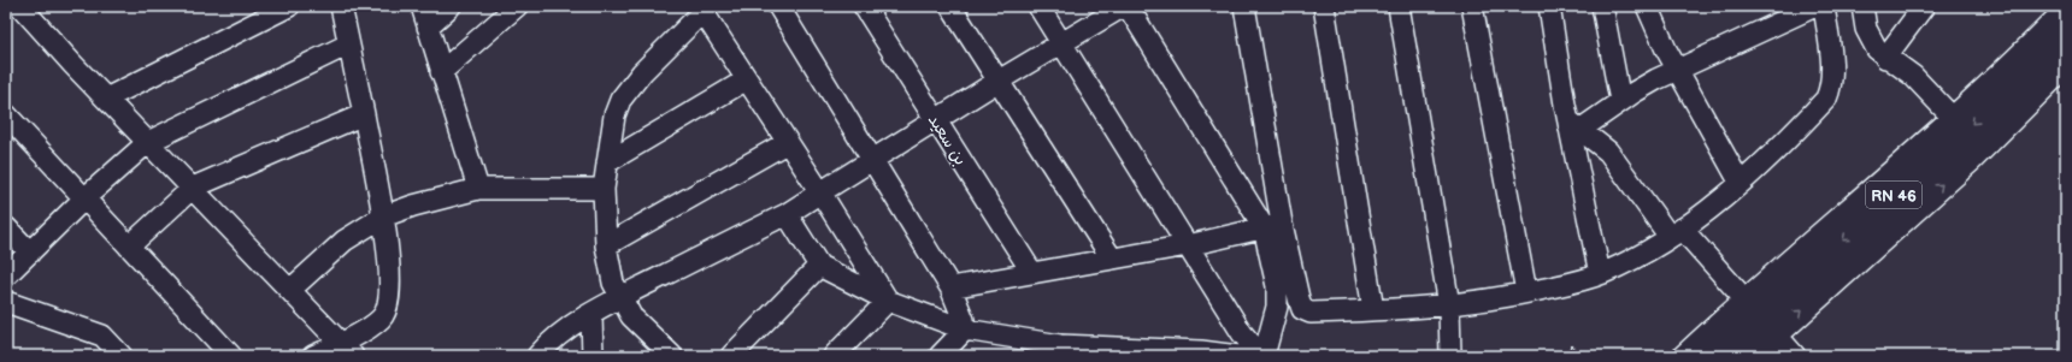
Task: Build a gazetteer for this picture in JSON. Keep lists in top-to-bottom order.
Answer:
{
  "streets": {
    "main road": ["RN 46"],
    "street": ["بن سعيد"]
  }
}
